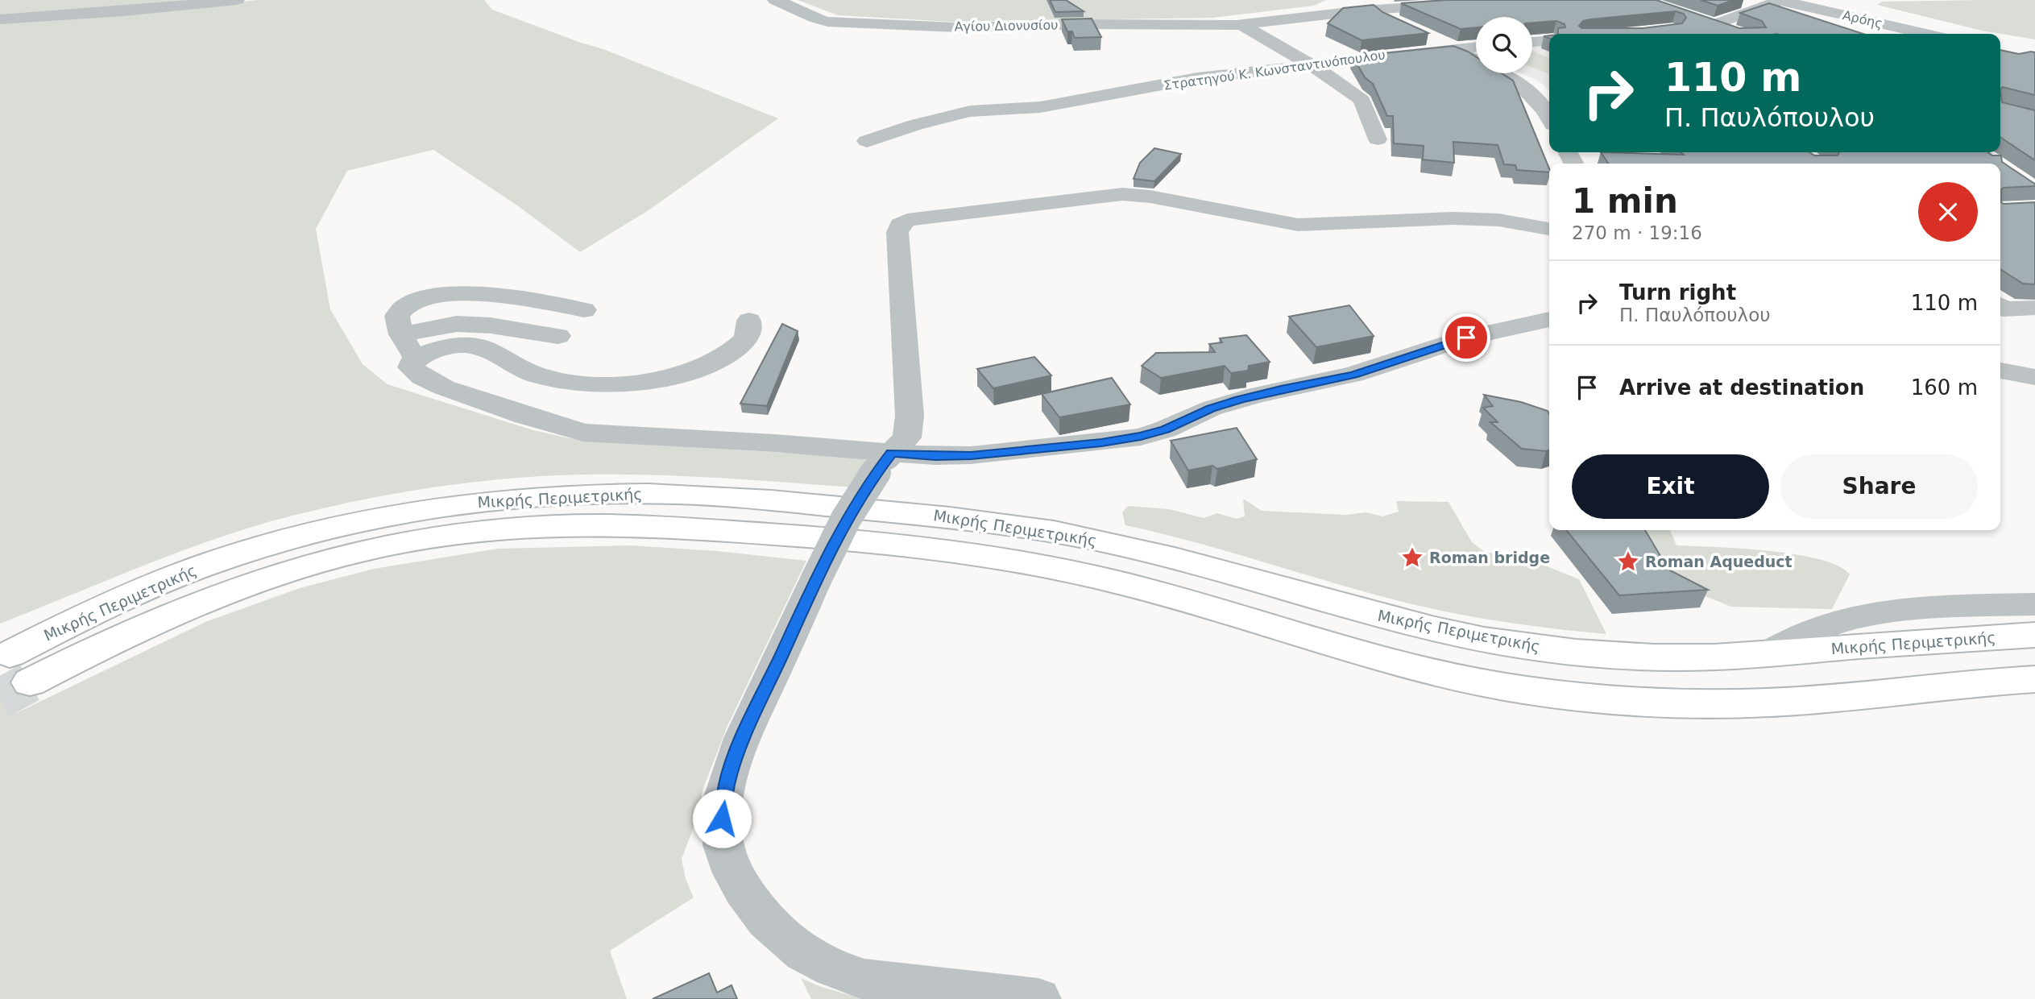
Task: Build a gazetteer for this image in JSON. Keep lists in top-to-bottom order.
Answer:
{
  "streets": {
    "main road": ["Μικρής Περιμετρικής"],
    "street": ["Αρόης", "Αγίου Διονυσίου", "Στρατηγού Κ. Κωνσταντινόπουλου"]
  },
  "places": {
    "place": ["Roman bridge", "Roman Aqueduct"]
  },
  "page": {
    "turn": ["110 m", "Π. Παυλόπουλου"],
    "heading": ["1 min", "270 m · 19:16"],
    "list": [
      {
        "name": "Turn right",
        "note": "Π. Παυλόπουλου",
        "value": "110 m"
      },
      {
        "name": "Arrive at destination",
        "value": "160 m"
      }
    ],
    "buttons": ["Exit", "Share"]
  }
}
